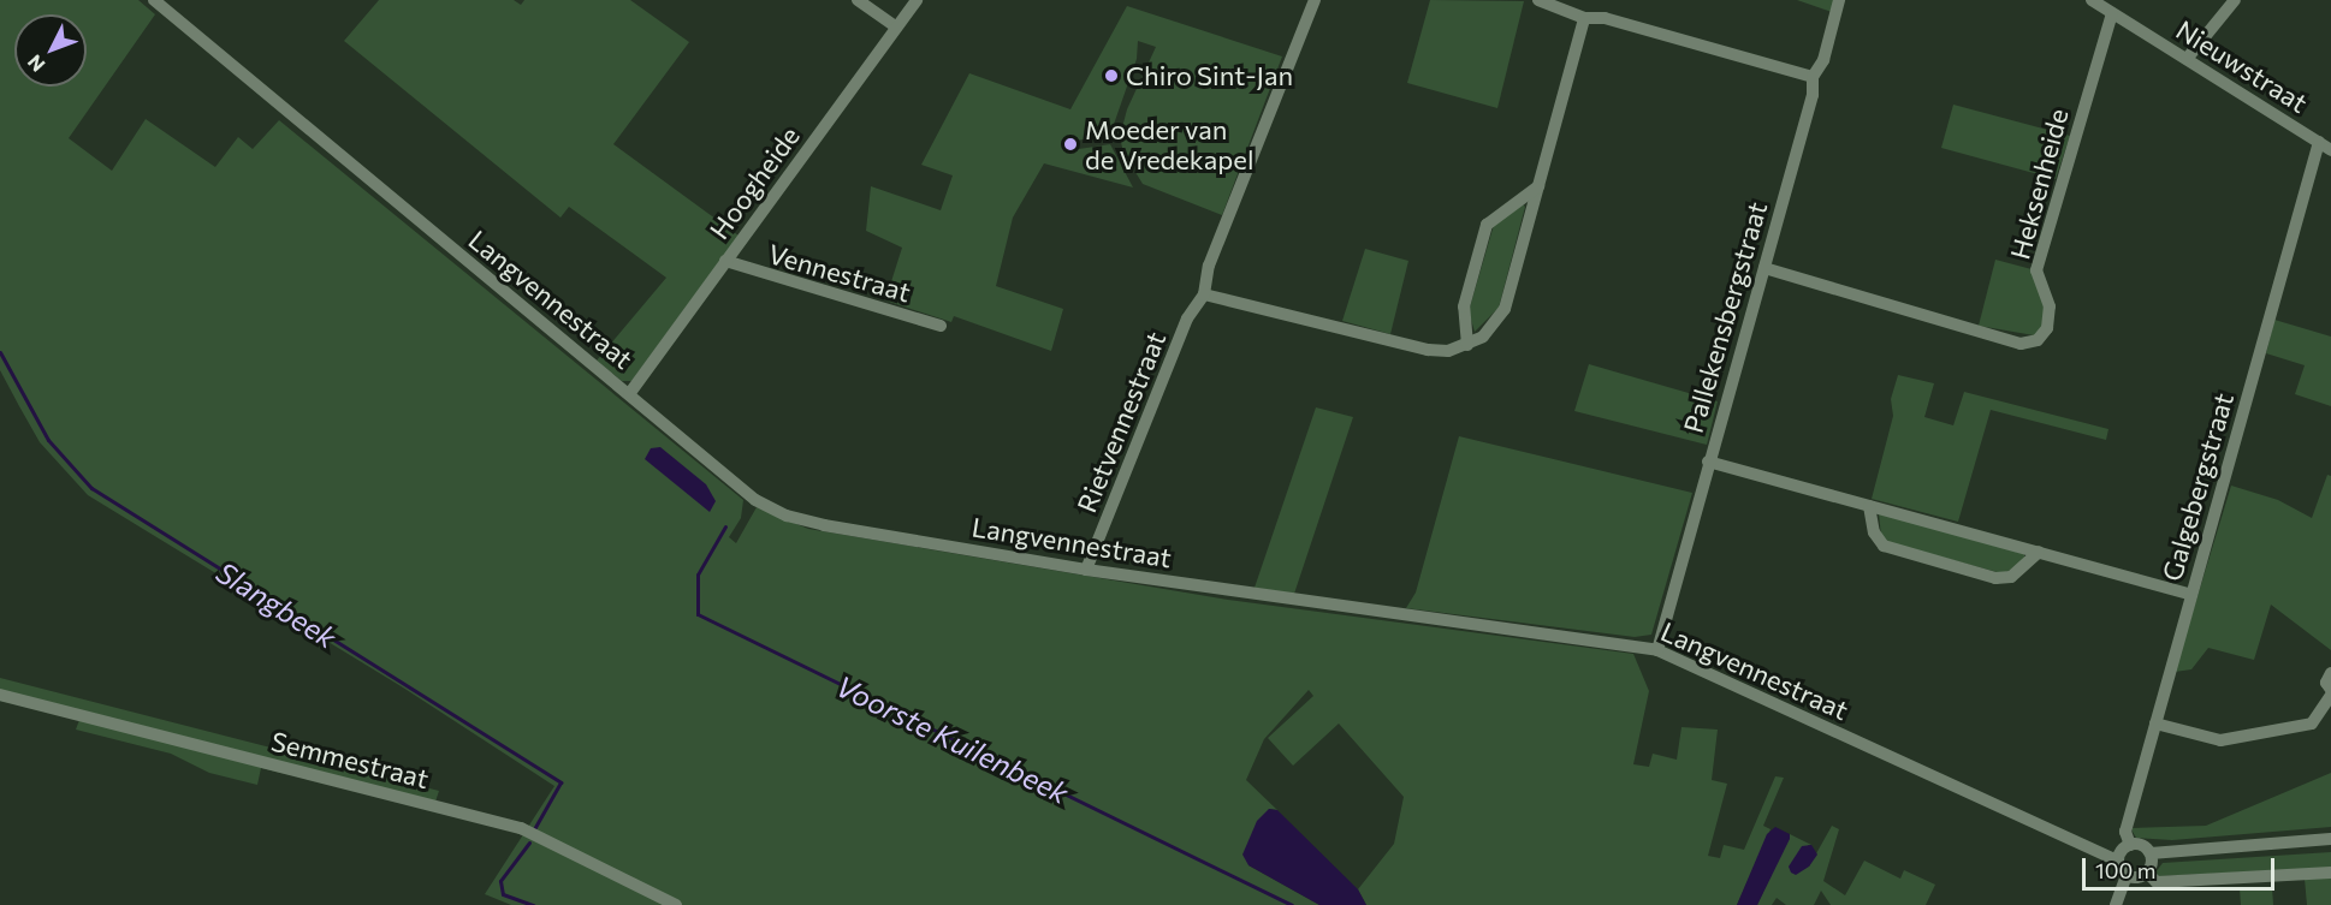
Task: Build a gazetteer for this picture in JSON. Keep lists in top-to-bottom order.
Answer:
{
  "streets": {
    "street": [
      "Nieuwstraat",
      "Hoogheide",
      "Heksenheide",
      "Vennestraat",
      "Langvennestraat",
      "Pallekensbergstraat",
      "Rietvennestraat",
      "Galgebergstraat",
      "Semmestraat"
    ]
  },
  "crossings": [
    ["Nieuwstraat", "Heksenheide"],
    ["Nieuwstraat", "Galgebergstraat"],
    ["Hoogheide", "Vennestraat"],
    ["Hoogheide", "Langvennestraat"],
    ["Heksenheide", "Pallekensbergstraat"],
    ["Langvennestraat", "Pallekensbergstraat"],
    ["Langvennestraat", "Rietvennestraat"],
    ["Langvennestraat", "Galgebergstraat"]
  ],
  "water": ["Slangbeek", "Voorste Kuilenbeek"],
  "places": ["Chiro Sint-Jan", "Moeder van de Vredekapel"],
  "scale_bar": "100 m",
  "north": "bottom left"
}
